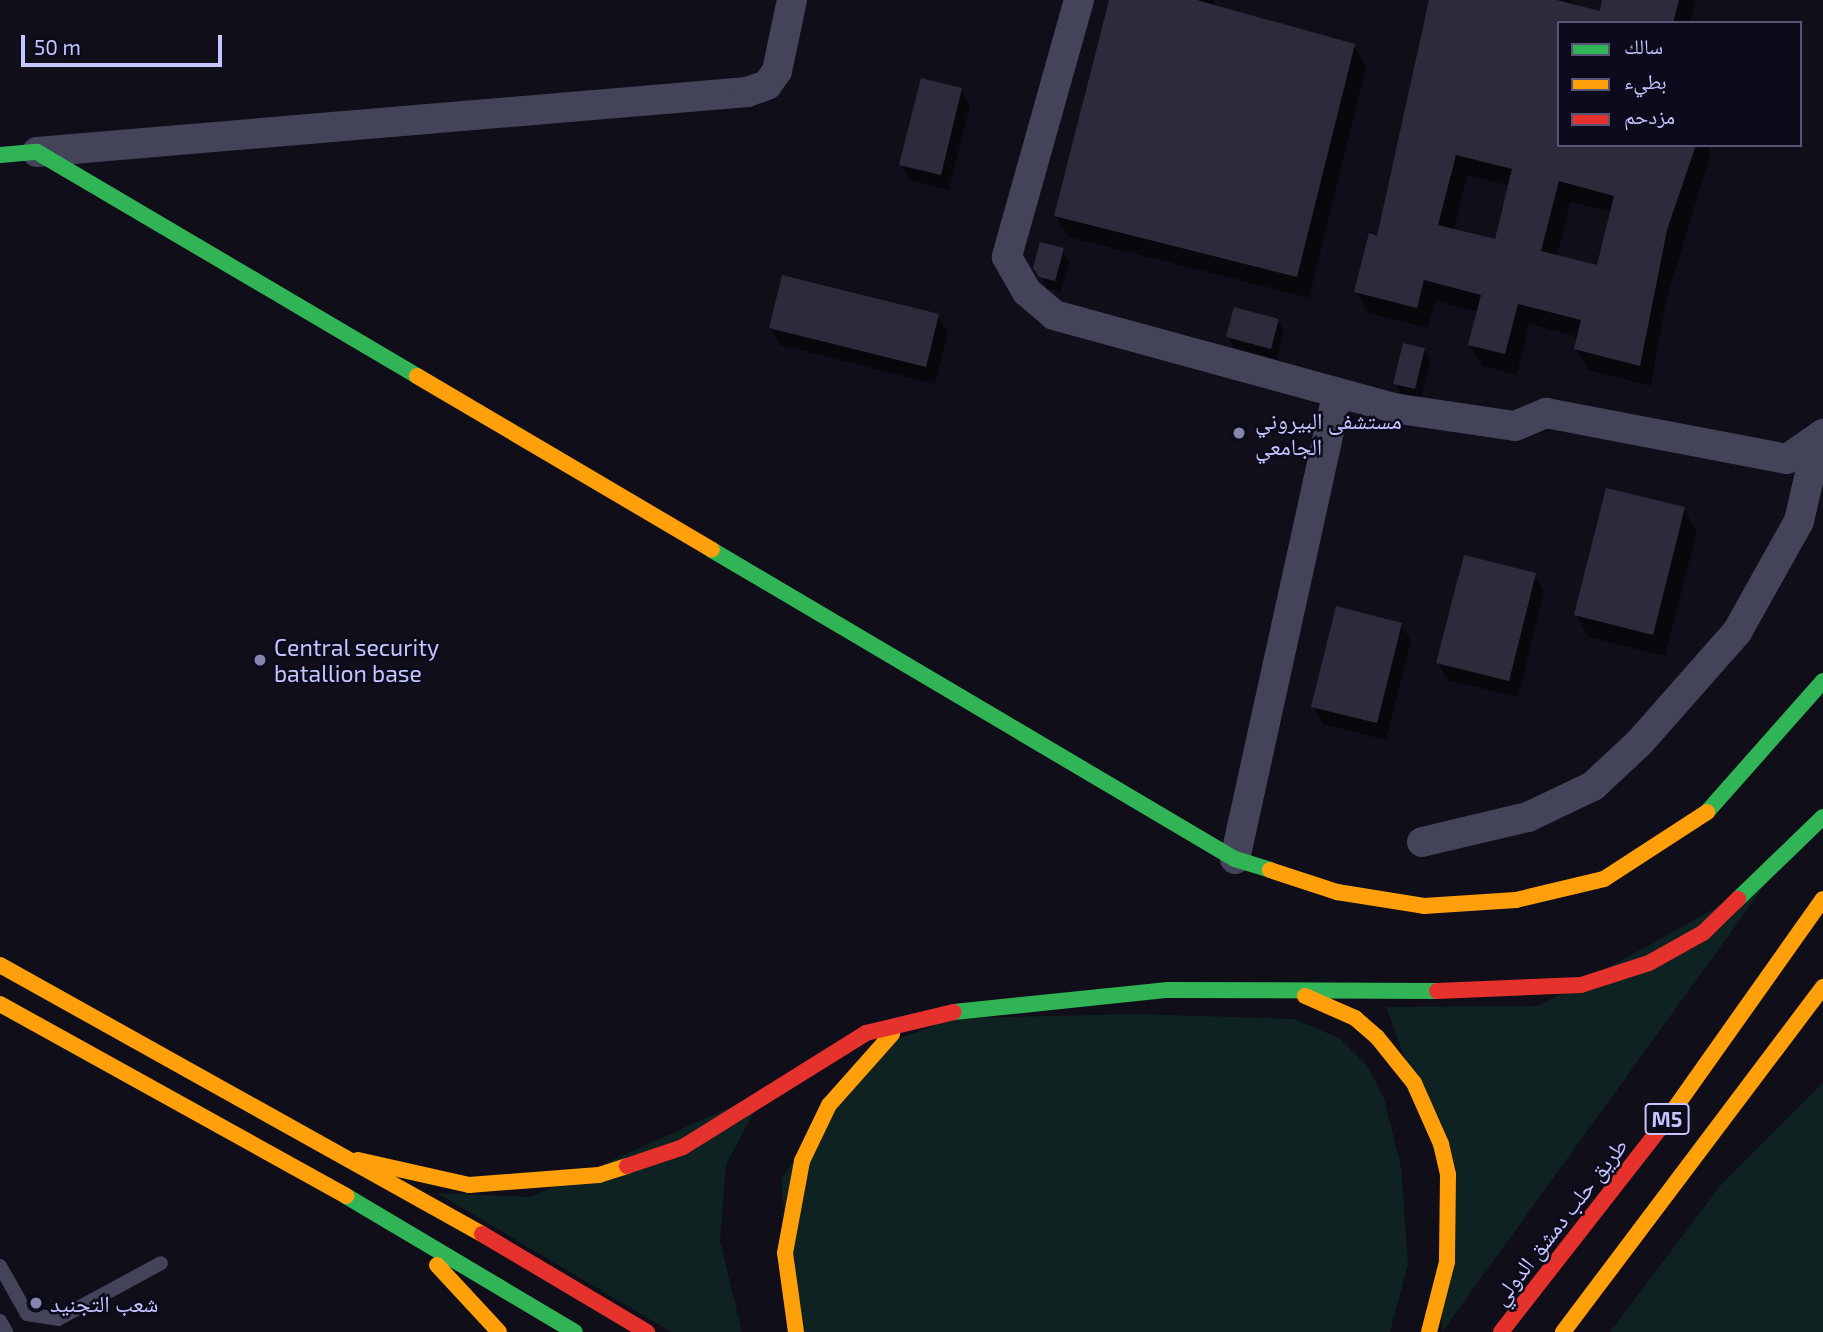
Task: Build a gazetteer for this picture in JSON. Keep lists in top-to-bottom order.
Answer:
{
  "streets": {
    "main road": ["M5", "طريق حلب دمشق الدولي"]
  },
  "places": ["مستشفى البيروني الجامعي", "Central security batallion base", "شعب التجنيد"],
  "legend": ["سالك", "بطيء", "مزدحم"],
  "scale_bar": "50 m"
}
